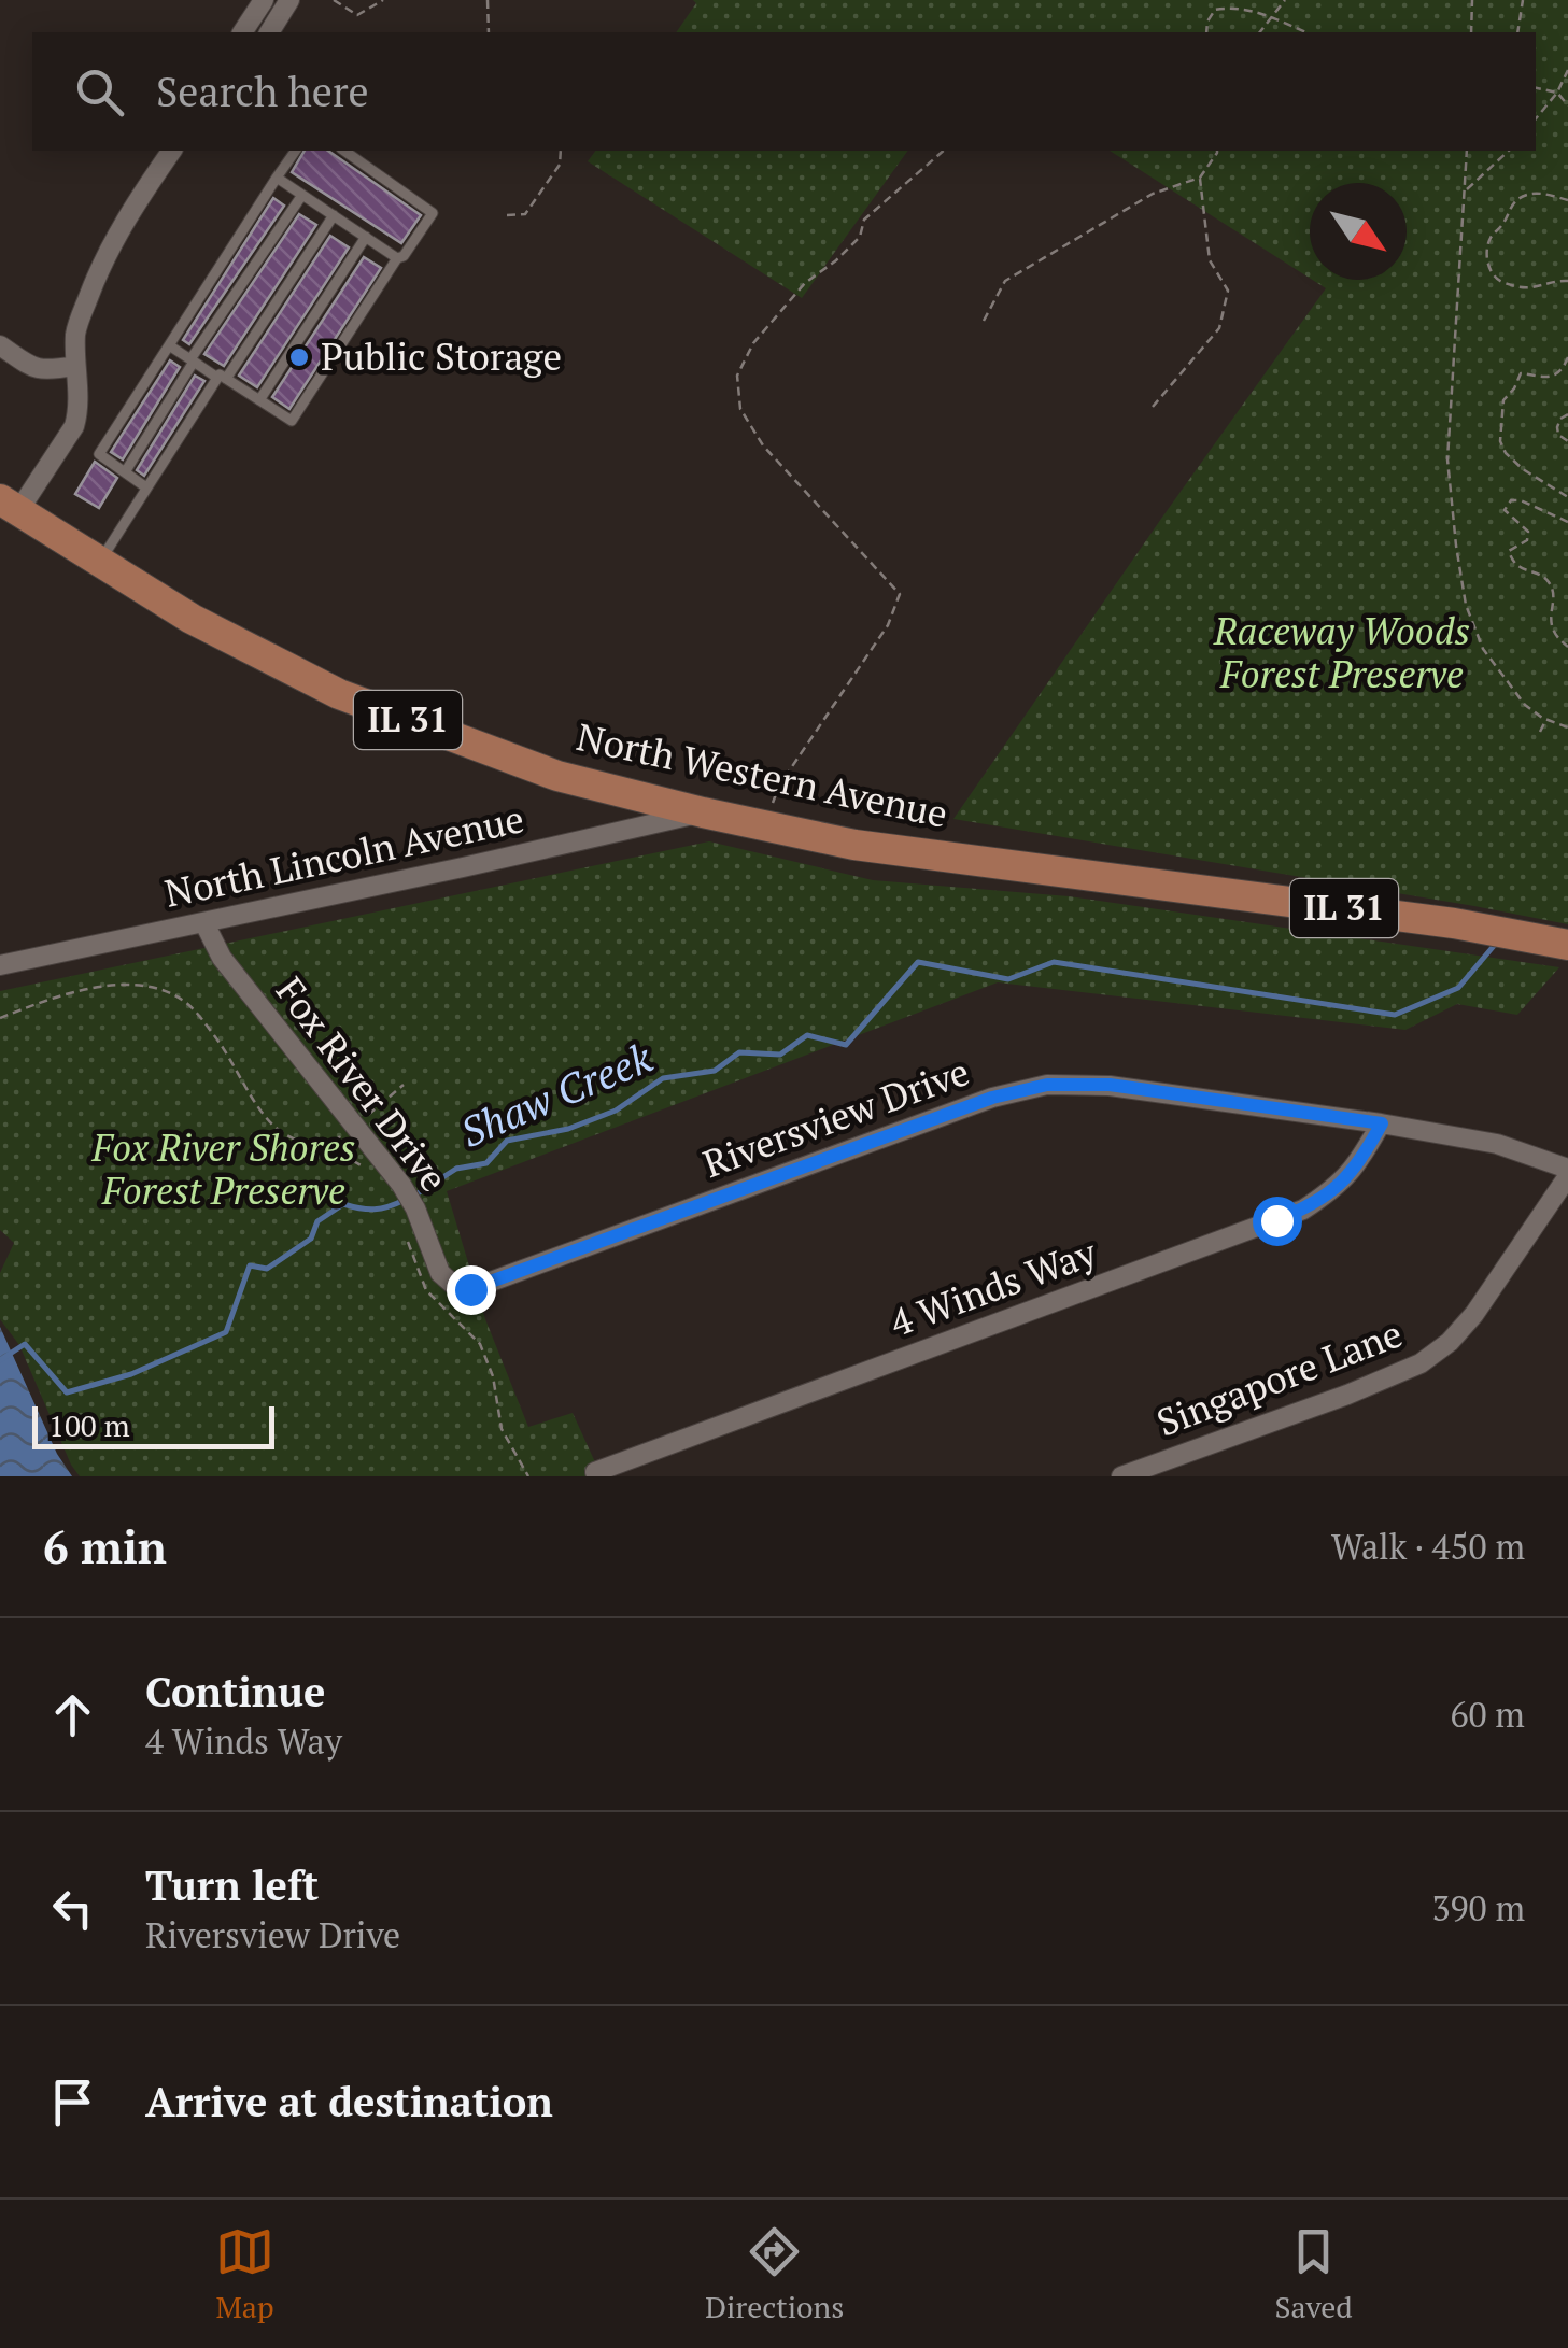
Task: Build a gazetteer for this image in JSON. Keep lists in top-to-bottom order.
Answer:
{
  "streets": {
    "main road": ["IL 31", "North Western Avenue"],
    "street": [
      "North Lincoln Avenue",
      "Fox River Drive",
      "Riversview Drive",
      "4 Winds Way",
      "Singapore Lane"
    ]
  },
  "crossings": [
    ["North Western Avenue", "North Lincoln Avenue"],
    ["North Lincoln Avenue", "Fox River Drive"],
    ["Fox River Drive", "Riversview Drive"],
    ["Riversview Drive", "4 Winds Way"],
    ["Riversview Drive", "Singapore Lane"]
  ],
  "water": ["Shaw Creek"],
  "parks": ["Raceway Woods Forest Preserve", "Fox River Shores Forest Preserve"],
  "places": ["Public Storage"],
  "scale_bar": "100 m",
  "north": "bottom right",
  "page": {
    "search": "Search here",
    "scale": "100 m",
    "heading": ["6 min", "Walk · 450 m"],
    "list": [
      ["Continue", "4 Winds Way", "60 m"],
      ["Turn left", "Riversview Drive", "390 m"],
      "Arrive at destination"
    ],
    "nav": ["Map", "Directions", "Saved"]
  }
}
